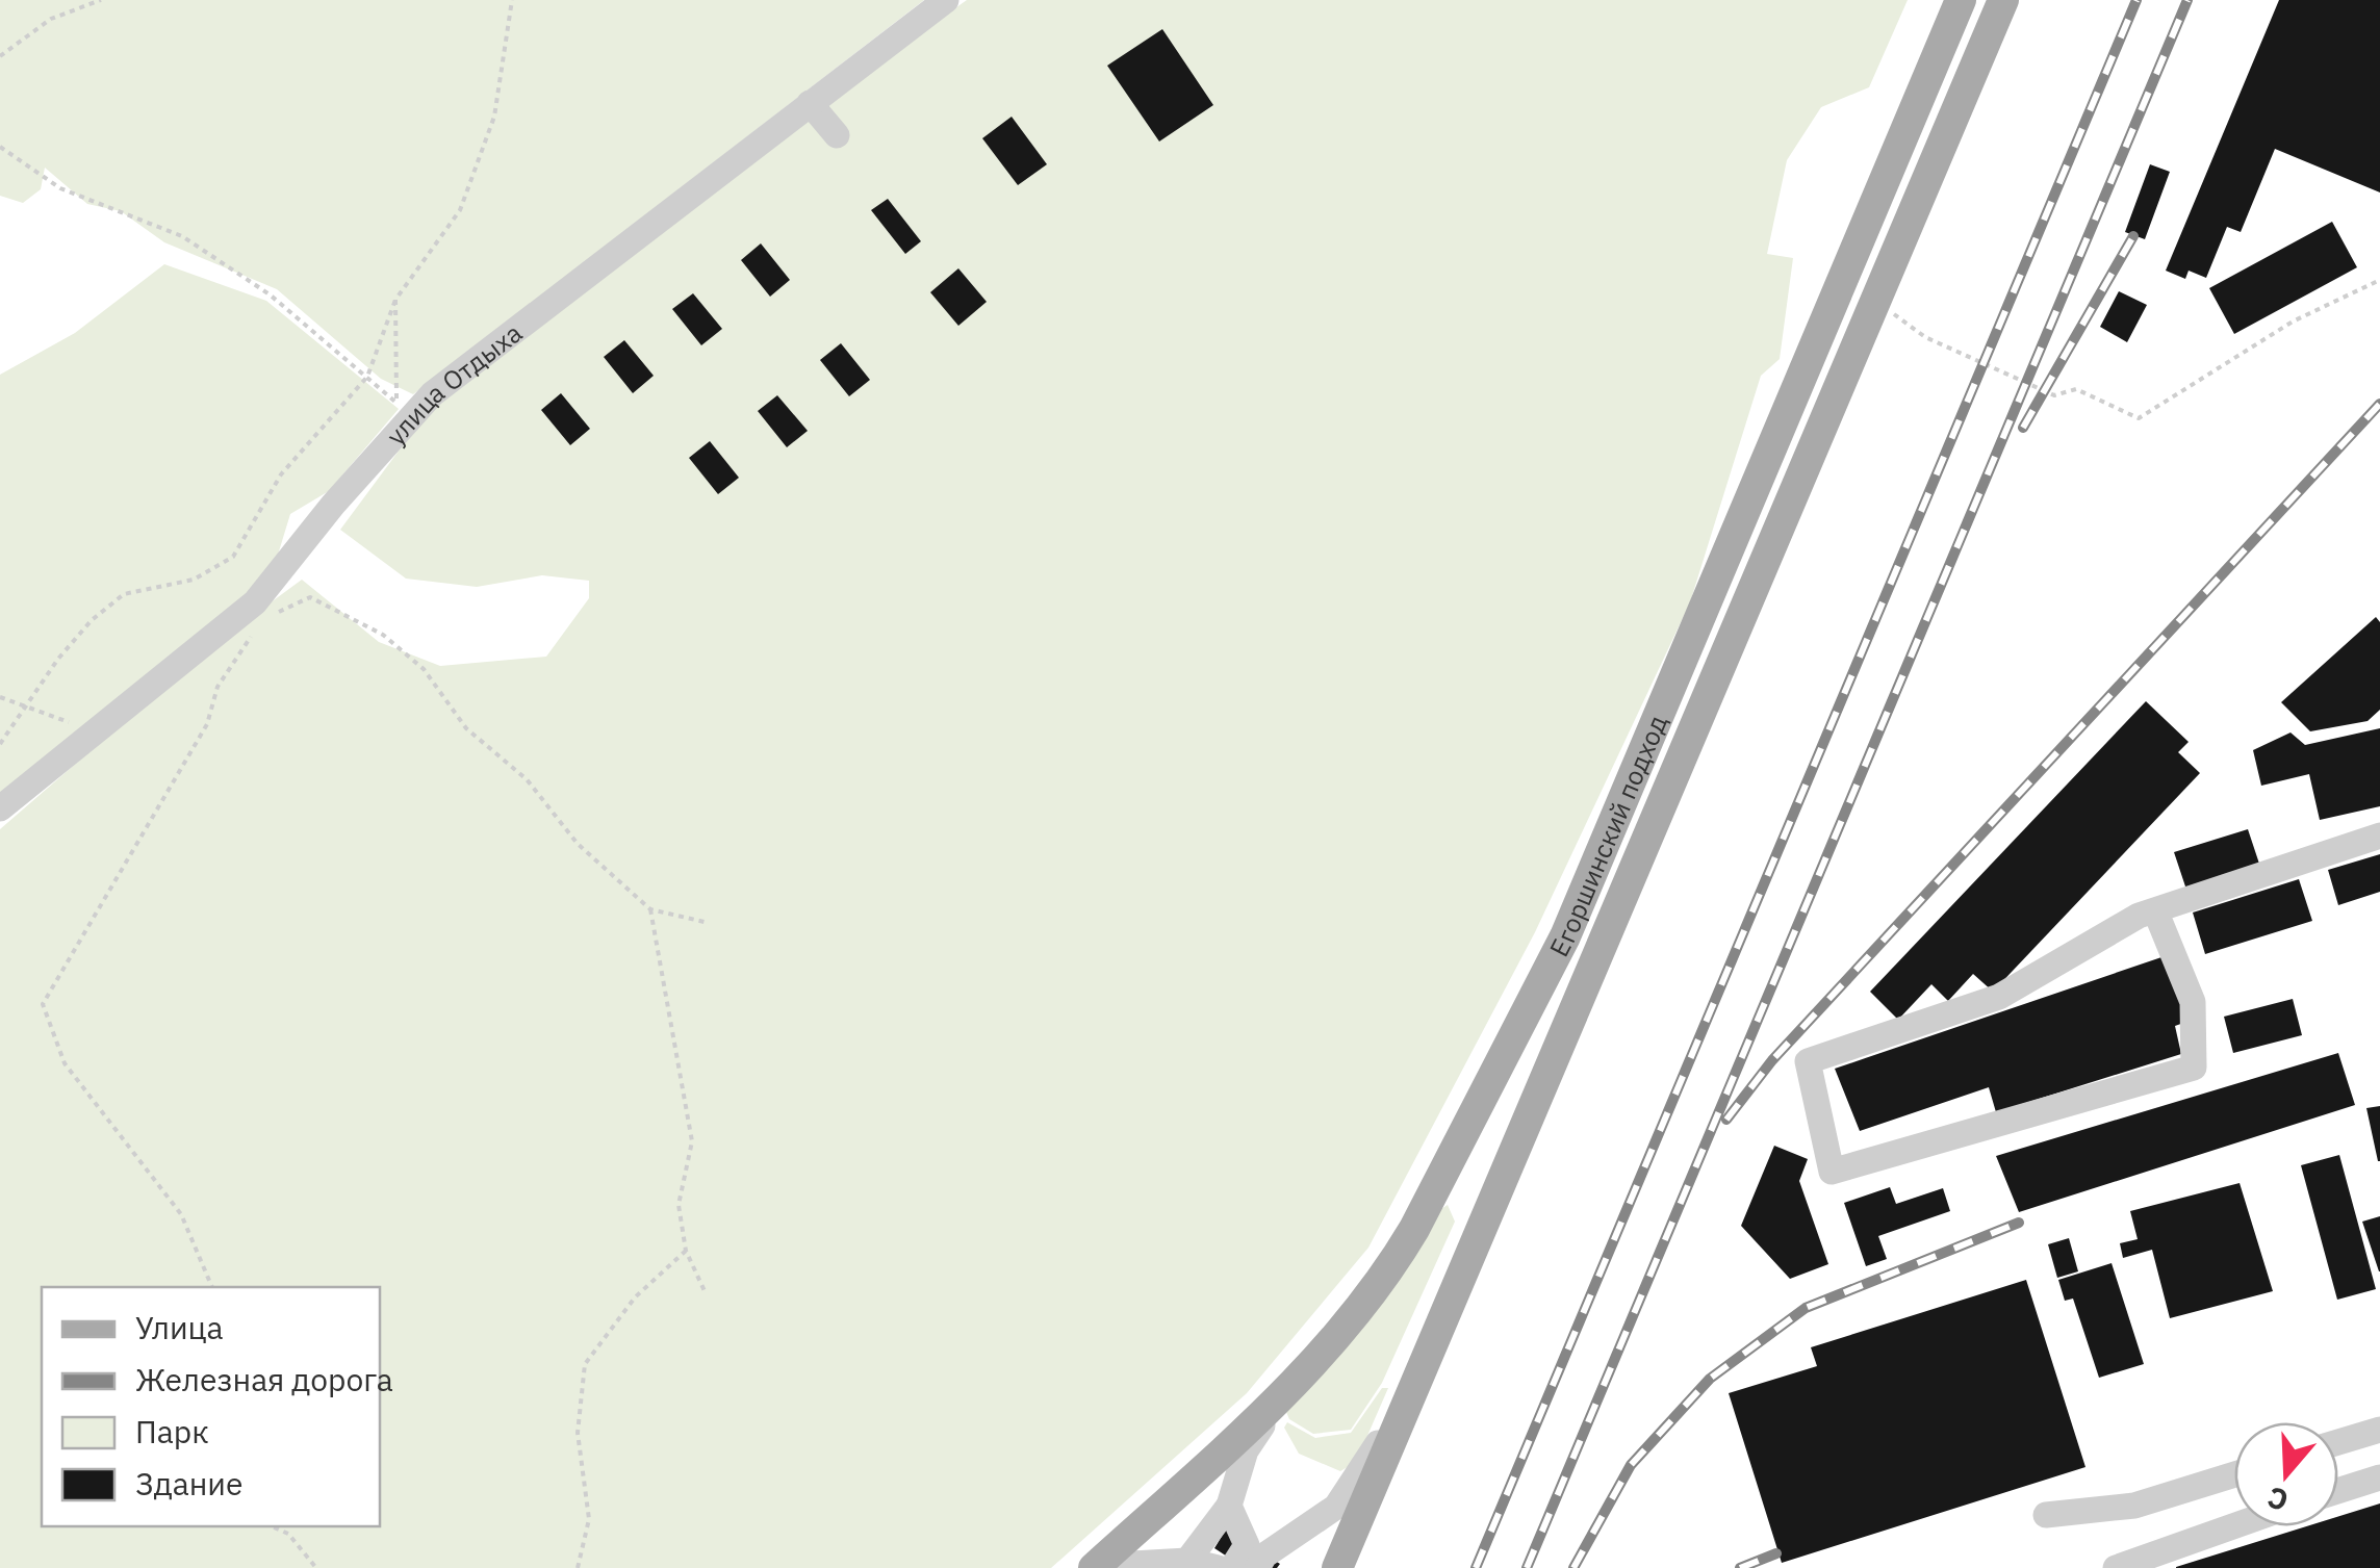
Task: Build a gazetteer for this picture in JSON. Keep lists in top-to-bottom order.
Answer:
{
  "streets": {
    "main road": ["Егоршинский подход"],
    "street": ["улица Отдыха"]
  },
  "legend": [
    "Улица",
    "Железная дорога",
    "Парк",
    "Здание"
  ],
  "north": "bottom"
}
